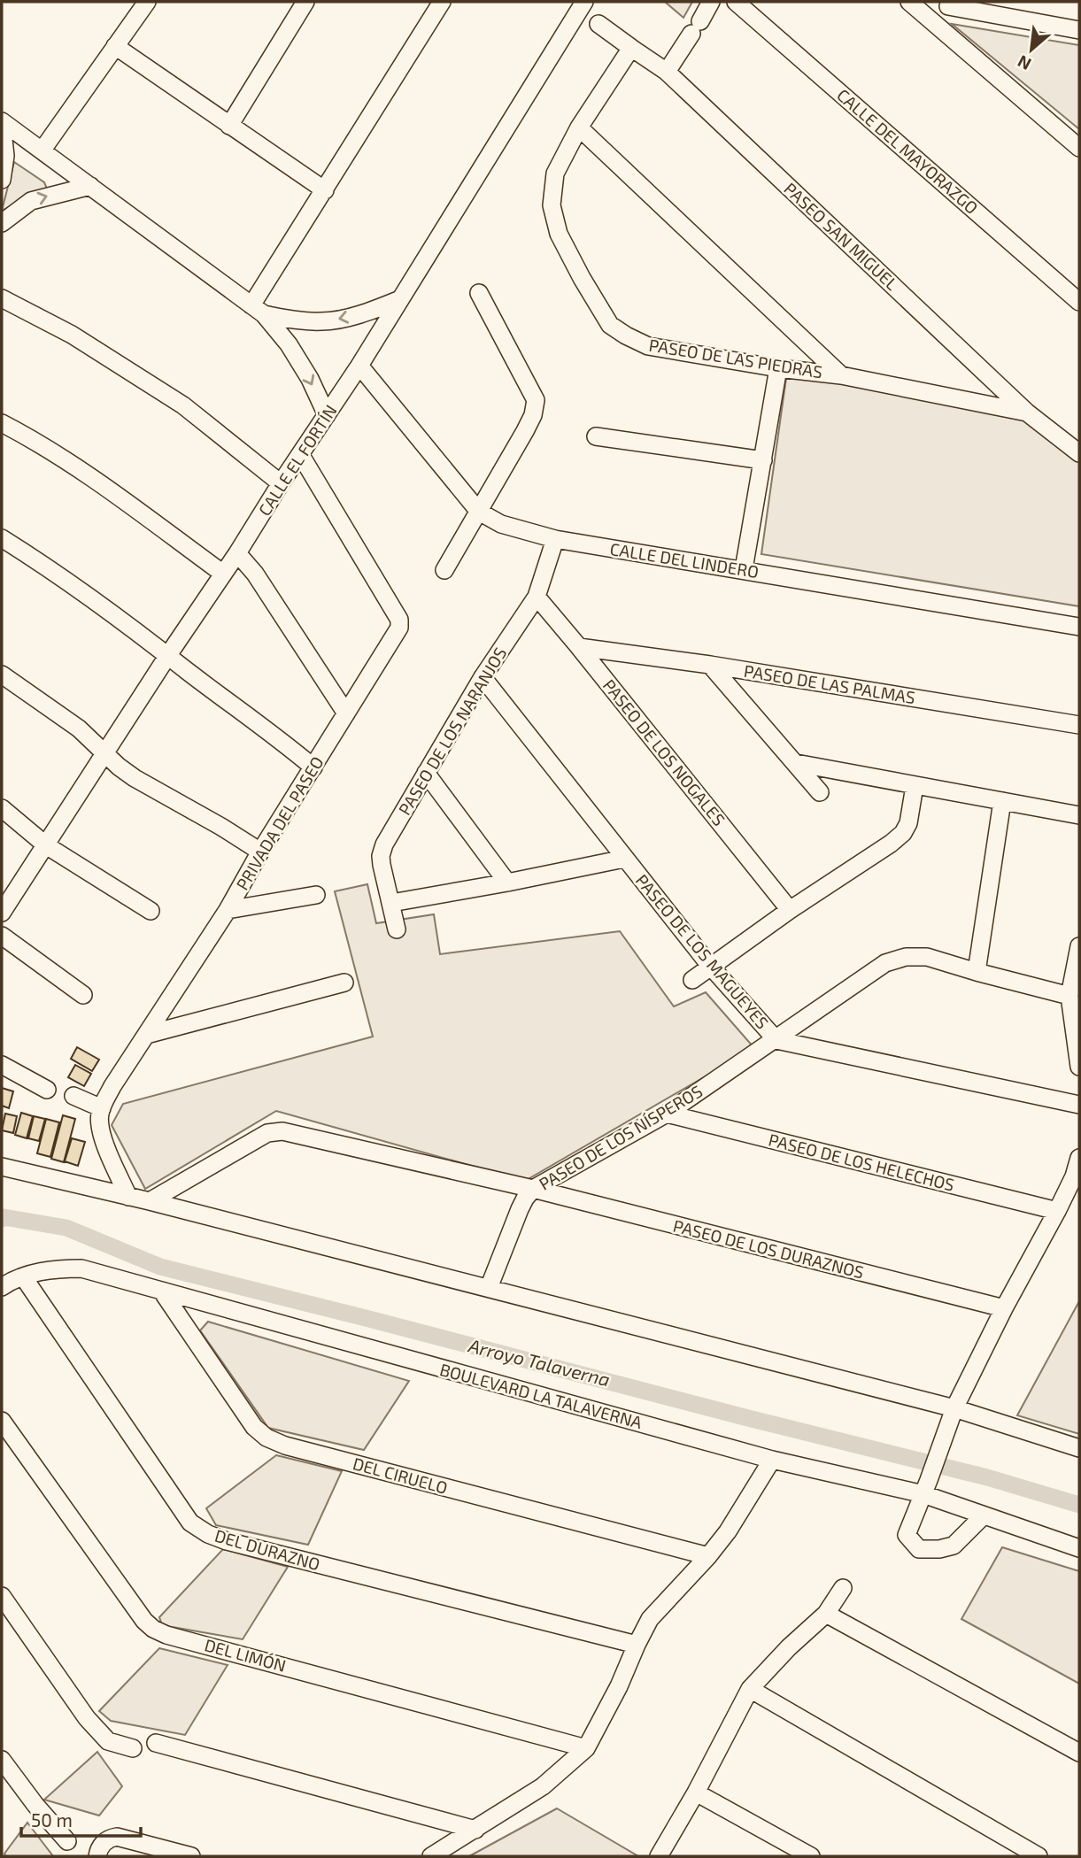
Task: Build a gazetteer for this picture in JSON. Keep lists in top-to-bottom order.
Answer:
{
  "streets": {
    "street": [
      "CALLE DEL MAYORAZGO",
      "PASEO SAN MIGUEL",
      "PASEO DE LAS PIEDRAS",
      "CALLE EL FORTÍN",
      "CALLE DEL LINDERO",
      "PASEO DE LAS PALMAS",
      "PASEO DE LOS NARANJOS",
      "PASEO DE LOS NOGALES",
      "PRIVADA DEL PASEO",
      "PASEO DE LOS MAGUEYES",
      "PASEO DE LOS NÍSPEROS",
      "PASEO DE LOS HELECHOS",
      "PASEO DE LOS DURAZNOS",
      "BOULEVARD LA TALAVERNA",
      "DEL CIRUELO",
      "DEL DURAZNO",
      "DEL LIMÓN"
    ]
  },
  "crossings": [
    ["PASEO SAN MIGUEL", "PASEO DE LAS PIEDRAS"],
    ["CALLE EL FORTÍN", "CALLE DEL LINDERO"],
    ["CALLE EL FORTÍN", "PRIVADA DEL PASEO"],
    ["CALLE DEL LINDERO", "PASEO DE LOS NARANJOS"],
    ["PASEO DE LAS PALMAS", "PASEO DE LOS NOGALES"],
    ["PASEO DE LOS NARANJOS", "PASEO DE LOS NOGALES"],
    ["PASEO DE LOS NARANJOS", "PASEO DE LOS MAGUEYES"],
    ["PASEO DE LOS MAGUEYES", "PASEO DE LOS NÍSPEROS"],
    ["PASEO DE LOS NÍSPEROS", "PASEO DE LOS HELECHOS"],
    ["PASEO DE LOS NÍSPEROS", "PASEO DE LOS DURAZNOS"],
    ["BOULEVARD LA TALAVERNA", "DEL CIRUELO"],
    ["BOULEVARD LA TALAVERNA", "DEL DURAZNO"]
  ],
  "water": ["Arroyo Talaverna"],
  "scale_bar": "50 m",
  "north": "bottom left"
}
